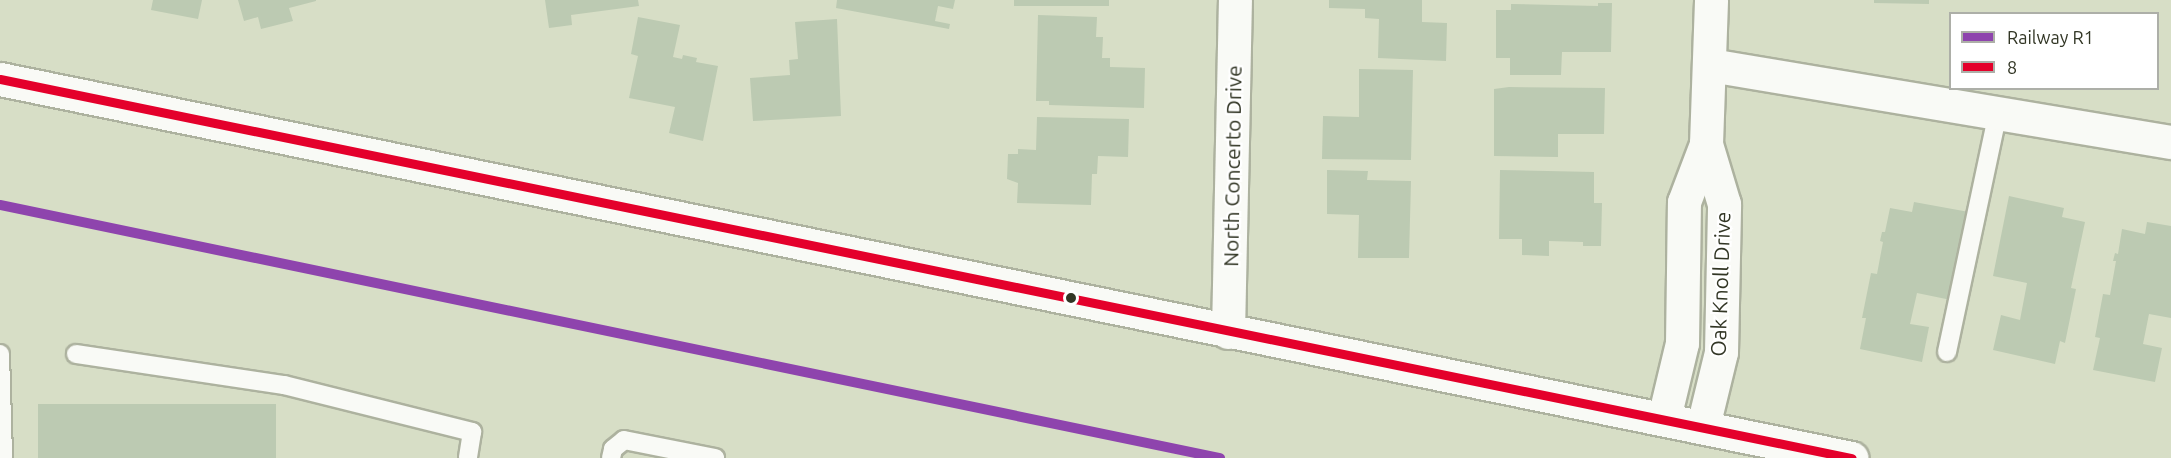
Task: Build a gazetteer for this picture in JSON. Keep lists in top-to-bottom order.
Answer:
{
  "streets": {
    "main road": ["North Concerto Drive", "Oak Knoll Drive"]
  },
  "lines": ["transit line 8", "rail line R1"],
  "legend": ["Railway R1", "8"]
}
